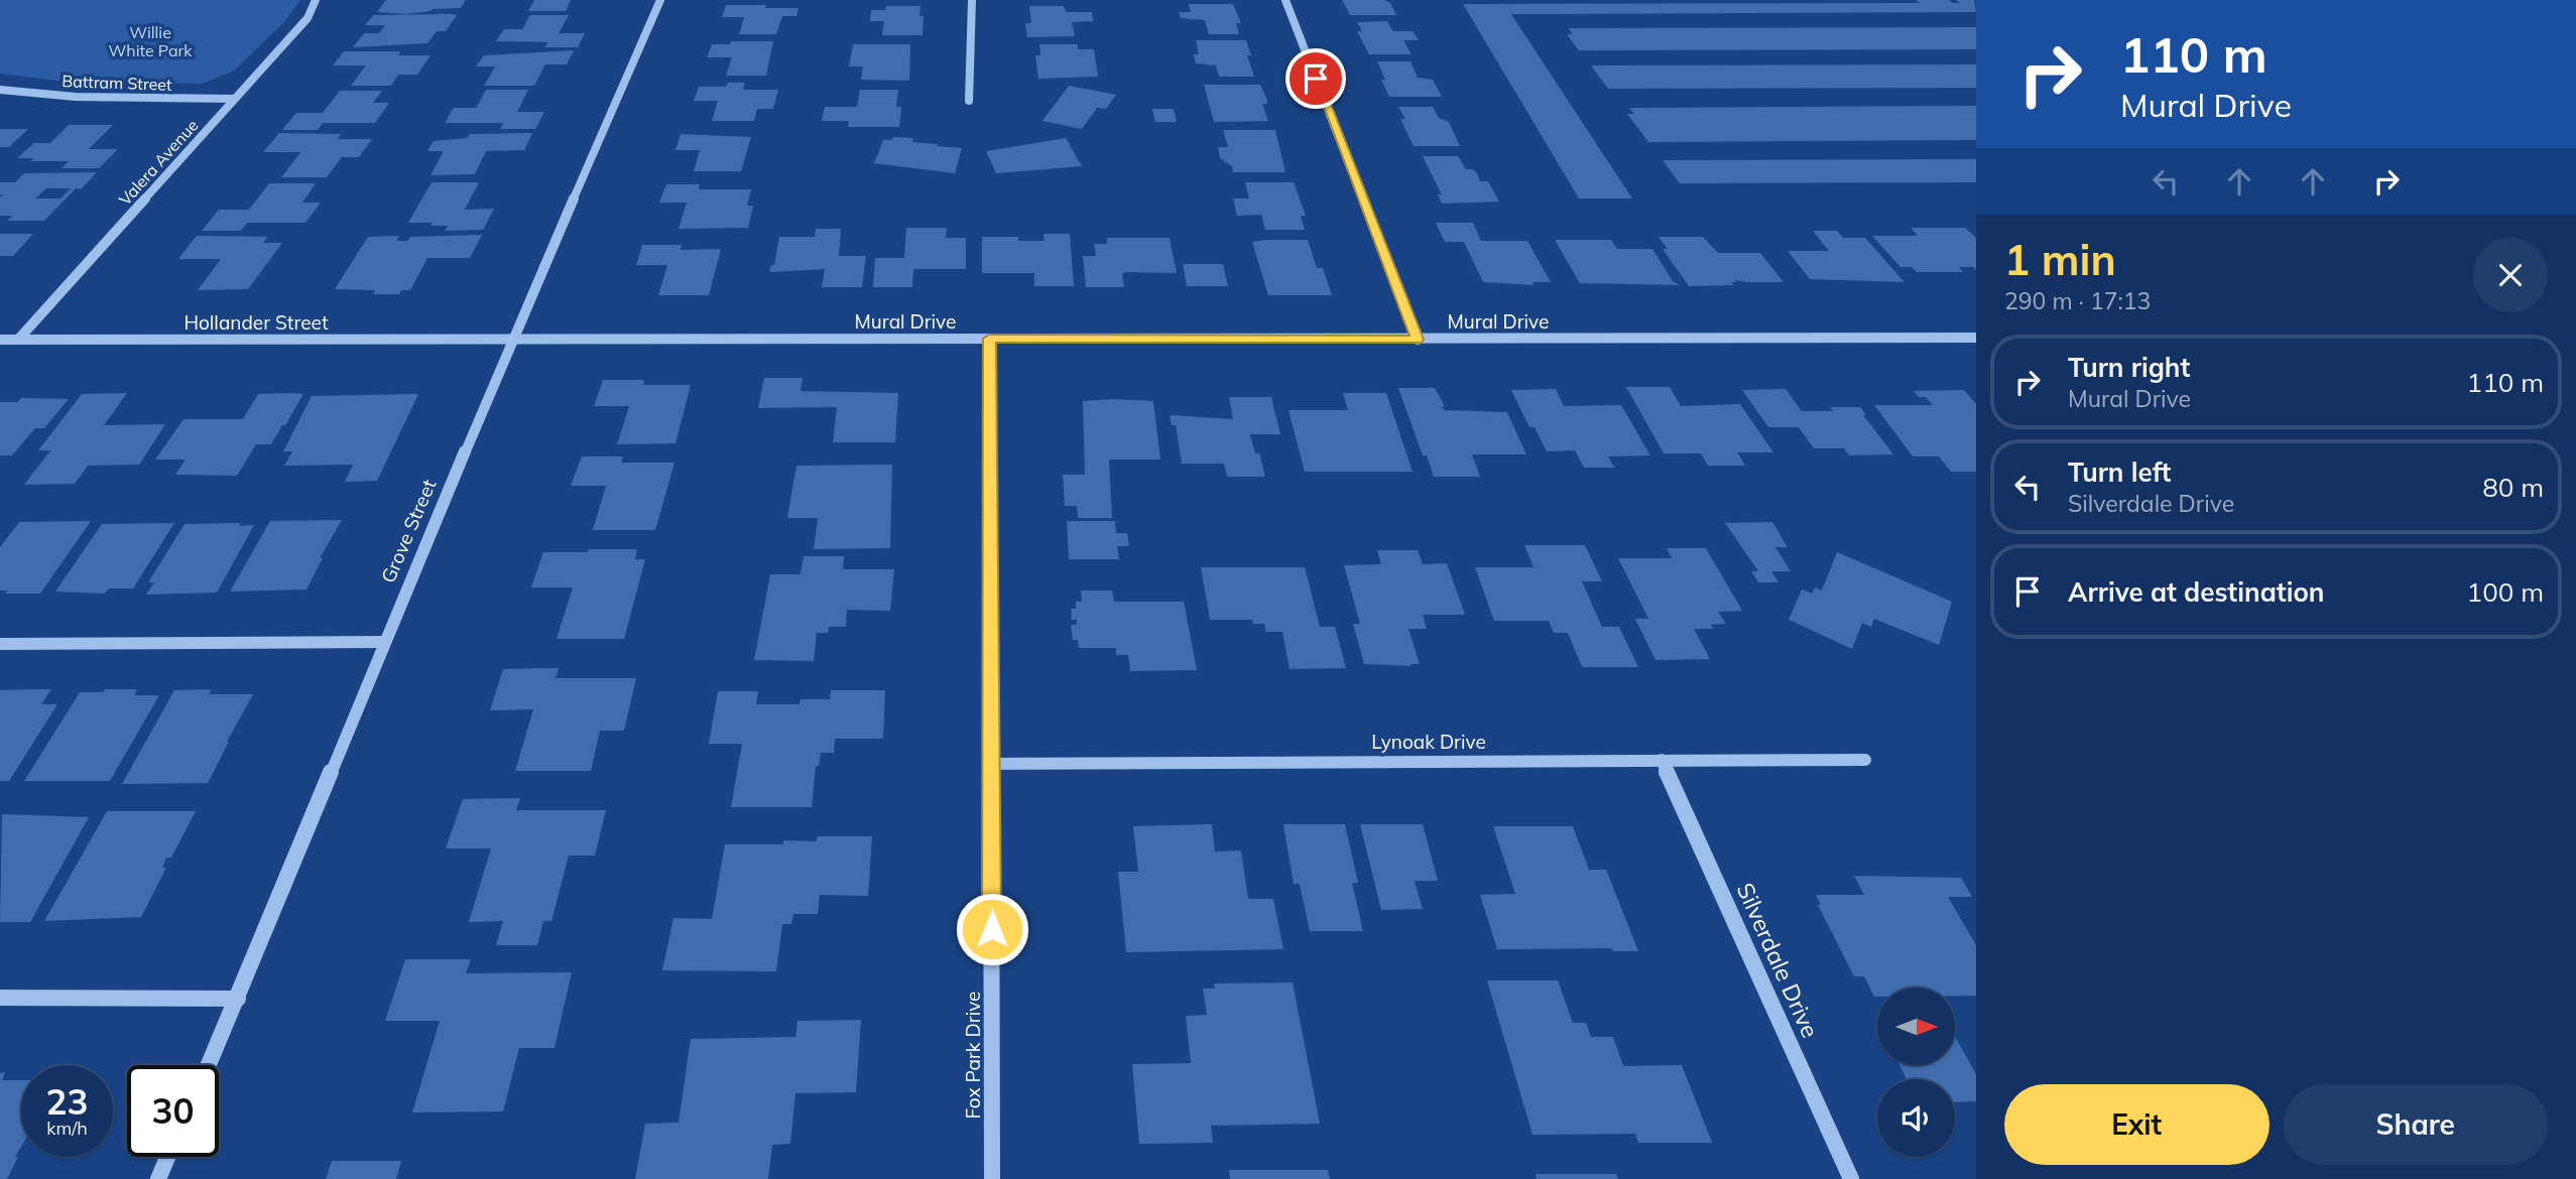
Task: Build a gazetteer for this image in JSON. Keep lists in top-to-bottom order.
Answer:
{
  "streets": {
    "street": [
      "Battram Street",
      "Valera Avenue",
      "Mural Drive",
      "Hollander Street",
      "Grove Street",
      "Lynoak Drive",
      "Silverdale Drive",
      "Fox Park Drive"
    ]
  },
  "crossings": [
    ["Battram Street", "Valera Avenue"],
    ["Valera Avenue", "Hollander Street"],
    ["Mural Drive", "Hollander Street"],
    ["Mural Drive", "Grove Street"],
    ["Mural Drive", "Fox Park Drive"],
    ["Hollander Street", "Grove Street"],
    ["Lynoak Drive", "Silverdale Drive"],
    ["Lynoak Drive", "Fox Park Drive"]
  ],
  "parks": ["Willie White Park"],
  "north": "right",
  "page": {
    "turn": ["110 m", "Mural Drive"],
    "heading": ["1 min", "290 m · 17:13"],
    "list": [
      {
        "name": "Turn right",
        "note": "Mural Drive",
        "value": "110 m"
      },
      {
        "name": "Turn left",
        "note": "Silverdale Drive",
        "value": "80 m"
      },
      {
        "name": "Arrive at destination",
        "value": "100 m"
      }
    ],
    "speed": "23 km/h",
    "limit": "30",
    "buttons": ["Exit", "Share"]
  }
}
